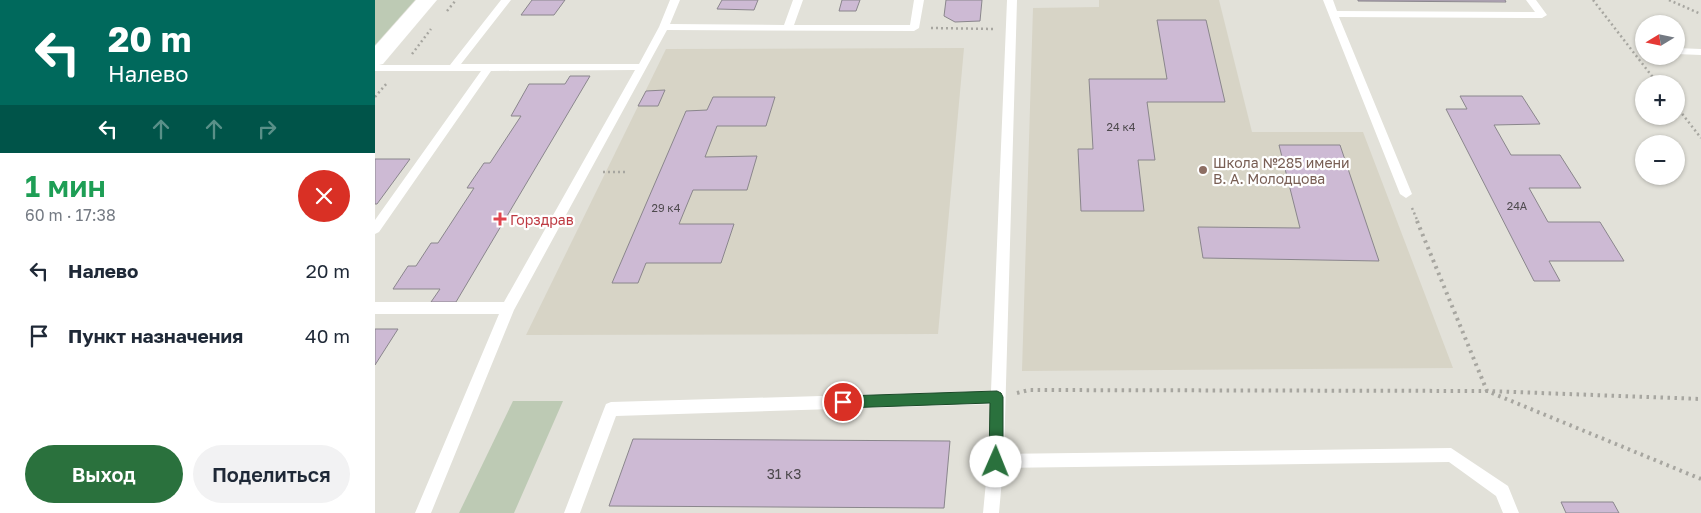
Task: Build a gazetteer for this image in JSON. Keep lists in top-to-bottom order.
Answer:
{
  "places": {
    "other": ["Школа №285 имени В. А. Молодцова"],
    "health": ["Горздрав"]
  },
  "house_numbers": [
    "24 к4",
    "24А",
    "29 к4",
    "31 к3"
  ],
  "north": "left",
  "page": {
    "turn": ["20 m", "Налево"],
    "map_buttons": ["+", "−"],
    "heading": ["1 мин", "60 m · 17:38"],
    "list": [
      {
        "name": "Налево",
        "value": "20 m"
      },
      {
        "name": "Пункт назначения",
        "value": "40 m"
      }
    ],
    "buttons": ["Выход", "Поделиться"]
  }
}
